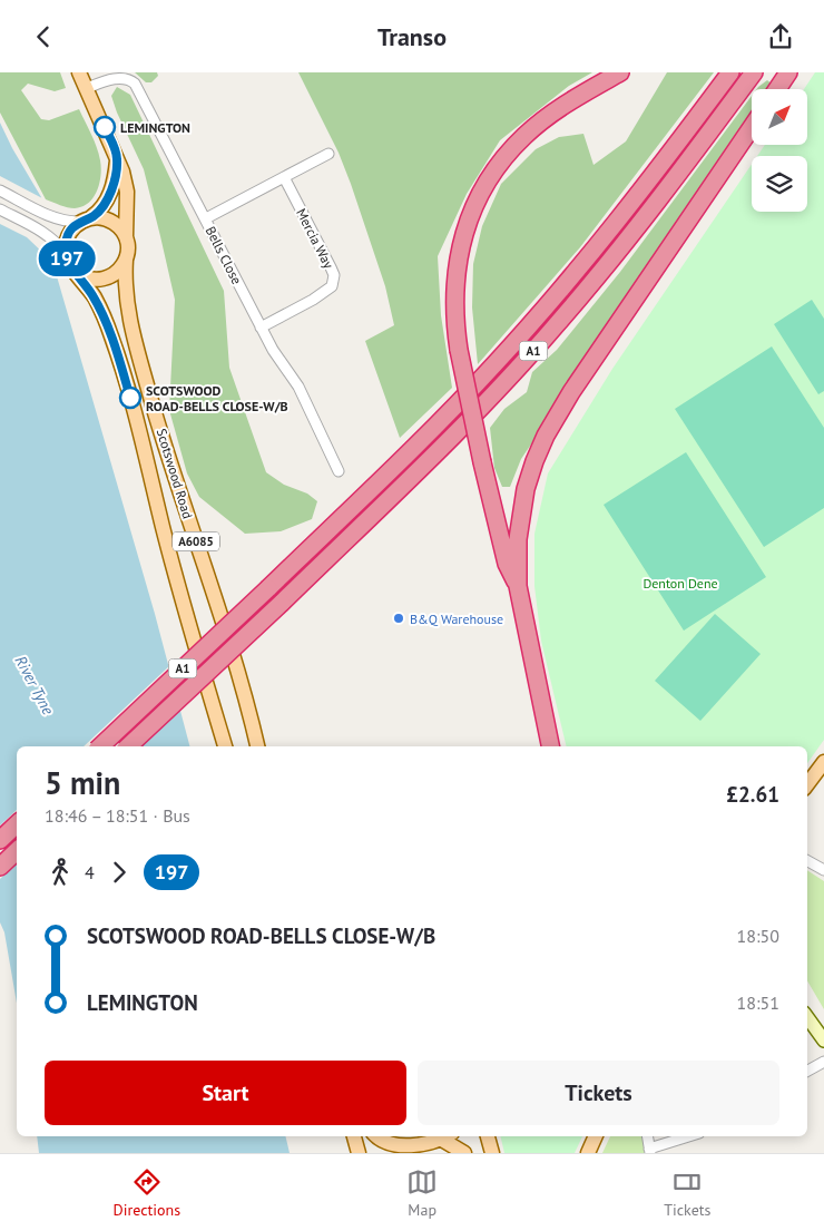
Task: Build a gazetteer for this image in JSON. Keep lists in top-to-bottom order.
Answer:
{
  "streets": {
    "highway": ["A1"],
    "main road": ["Scotswood Road", "A6085"],
    "street": ["Mercia Way", "Bells Close"]
  },
  "crossings": [
    ["Mercia Way", "Bells Close"]
  ],
  "water": ["River Tyne"],
  "parks": ["Denton Dene"],
  "places": ["LEMINGTON", "SCOTSWOOD ROAD-BELLS CLOSE-W/B", "B&Q Warehouse"],
  "lines": ["bus line 197"],
  "north": "top right",
  "page": {
    "header": "Transo",
    "on_map": "197",
    "heading": ["5 min", "18:46 – 18:51 · Bus", "£2.61"],
    "legs": ["4", "197"],
    "list": [
      {
        "name": "SCOTSWOOD ROAD-BELLS CLOSE-W/B",
        "value": "18:50"
      },
      {
        "name": "LEMINGTON",
        "value": "18:51"
      }
    ],
    "buttons": ["Start", "Tickets"],
    "tabs": ["Directions", "Map", "Tickets"]
  }
}
